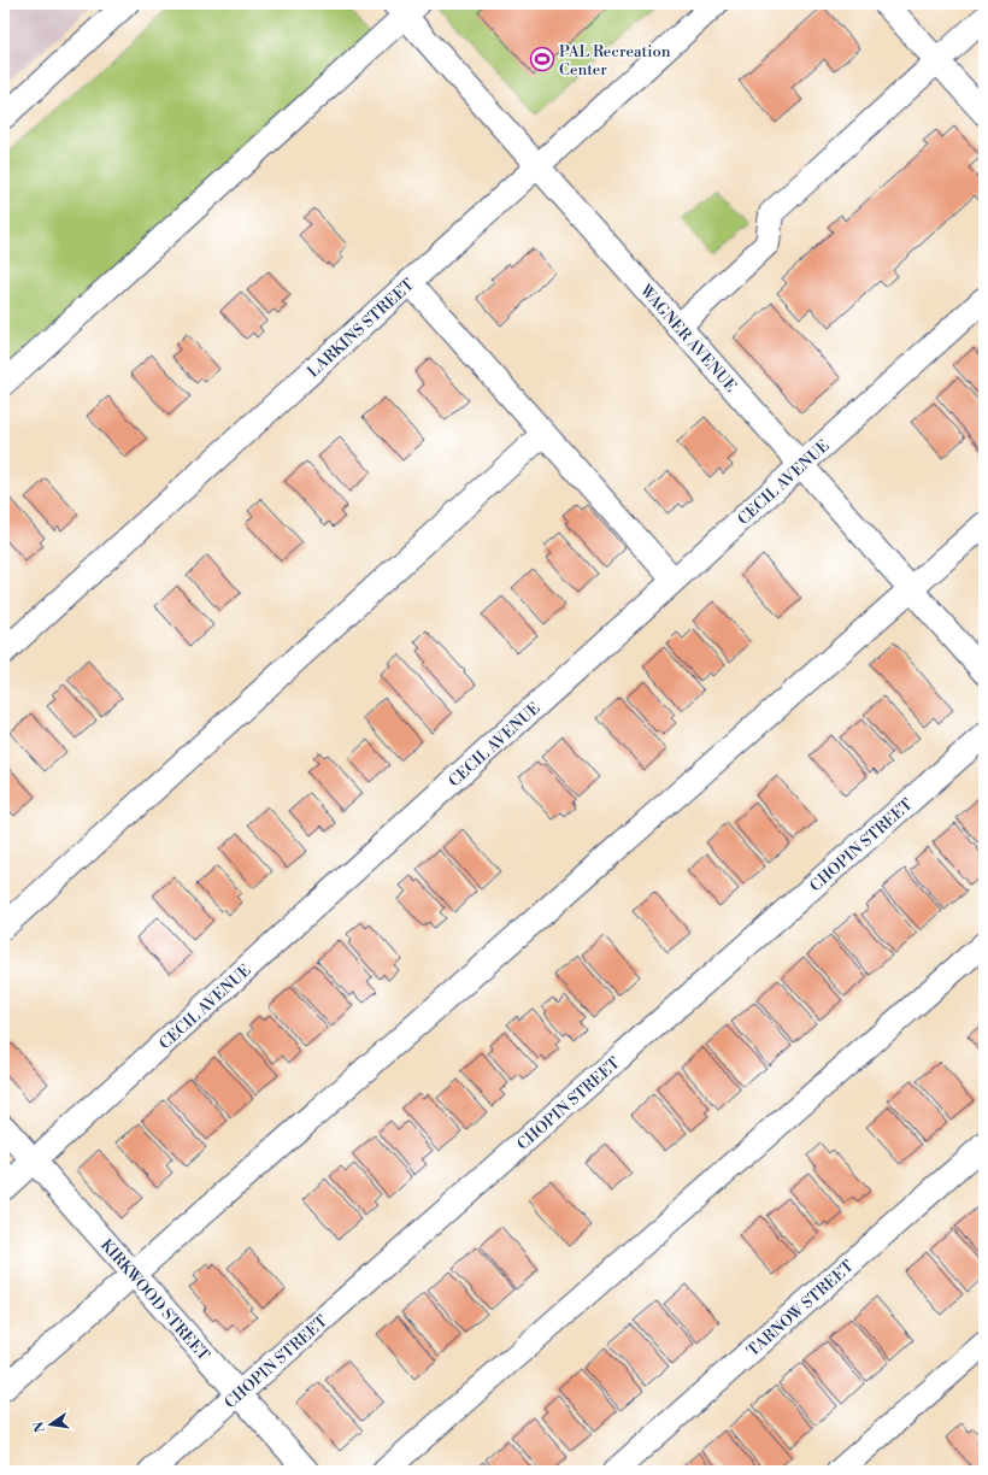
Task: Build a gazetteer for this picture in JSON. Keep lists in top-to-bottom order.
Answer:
{
  "streets": {
    "street": [
      "LARKINS STREET",
      "WAGNER AVENUE",
      "CECIL AVENUE",
      "CHOPIN STREET",
      "KIRKWOOD STREET",
      "TARNOW STREET"
    ]
  },
  "crossings": [
    ["LARKINS STREET", "WAGNER AVENUE"],
    ["WAGNER AVENUE", "CECIL AVENUE"],
    ["CECIL AVENUE", "KIRKWOOD STREET"],
    ["CHOPIN STREET", "KIRKWOOD STREET"]
  ],
  "places": {
    "sports": ["PAL Recreation Center"]
  },
  "north": "left"
}
